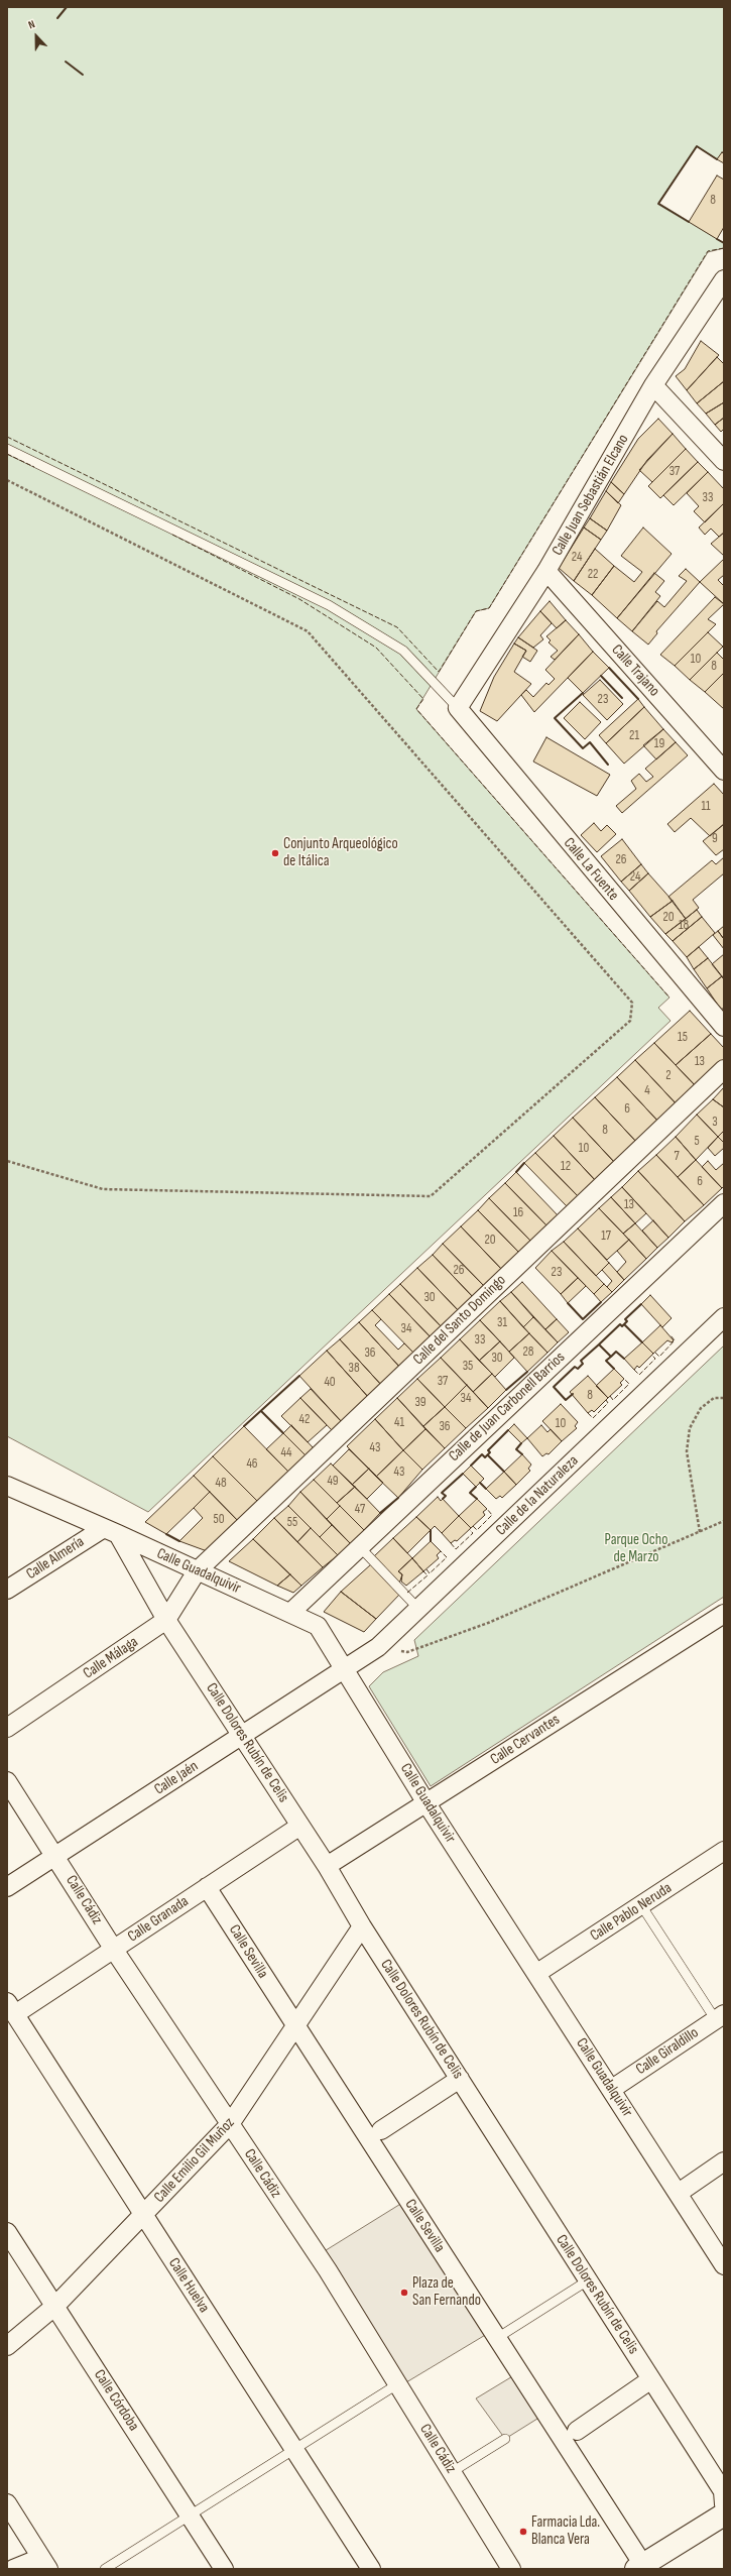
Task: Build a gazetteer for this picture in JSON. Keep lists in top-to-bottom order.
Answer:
{
  "streets": {
    "street": [
      "Calle Juan Sebastián Elcano",
      "Calle Trajano",
      "Calle La Fuente",
      "Calle del Santo Domingo",
      "Calle de Juan Carbonell Barrios",
      "Calle de la Naturaleza",
      "Calle Almería",
      "Calle Guadalquivir",
      "Calle Málaga",
      "Calle Cervantes",
      "Calle Dolores Rubín de Celis",
      "Calle Jaén",
      "Calle Cádiz",
      "Calle Pablo Neruda",
      "Calle Granada",
      "Calle Sevilla",
      "Calle Giraldillo",
      "Calle Emilio Gil Muñoz",
      "Calle Huelva",
      "Calle Córdoba"
    ]
  },
  "crossings": [
    ["Calle Juan Sebastián Elcano", "Calle Trajano"],
    ["Calle Juan Sebastián Elcano", "Calle La Fuente"],
    ["Calle del Santo Domingo", "Calle Guadalquivir"],
    ["Calle del Santo Domingo", "Calle Málaga"],
    ["Calle de Juan Carbonell Barrios", "Calle Guadalquivir"],
    ["Calle de la Naturaleza", "Calle Guadalquivir"],
    ["Calle de la Naturaleza", "Calle Jaén"],
    ["Calle Almería", "Calle Guadalquivir"],
    ["Calle Almería", "Calle Dolores Rubín de Celis"],
    ["Calle Guadalquivir", "Calle Málaga"],
    ["Calle Guadalquivir", "Calle Cervantes"],
    ["Calle Guadalquivir", "Calle Dolores Rubín de Celis"],
    ["Calle Guadalquivir", "Calle Jaén"],
    ["Calle Guadalquivir", "Calle Pablo Neruda"],
    ["Calle Guadalquivir", "Calle Giraldillo"],
    ["Calle Málaga", "Calle Dolores Rubín de Celis"],
    ["Calle Cervantes", "Calle Dolores Rubín de Celis"],
    ["Calle Dolores Rubín de Celis", "Calle Jaén"],
    ["Calle Dolores Rubín de Celis", "Calle Granada"],
    ["Calle Dolores Rubín de Celis", "Calle Emilio Gil Muñoz"],
    ["Calle Jaén", "Calle Cádiz"],
    ["Calle Cádiz", "Calle Granada"],
    ["Calle Cádiz", "Calle Emilio Gil Muñoz"],
    ["Calle Granada", "Calle Sevilla"],
    ["Calle Granada", "Calle Huelva"],
    ["Calle Sevilla", "Calle Emilio Gil Muñoz"],
    ["Calle Emilio Gil Muñoz", "Calle Huelva"],
    ["Calle Emilio Gil Muñoz", "Calle Córdoba"]
  ],
  "parks": ["Parque Ocho de Marzo"],
  "places": ["Conjunto Arqueológico de Itálica", "Plaza de San Fernando", "Farmacia Lda. Blanca Vera"],
  "house_numbers": [
    "8",
    "37",
    "33",
    "24",
    "22",
    "10",
    "8",
    "23",
    "21",
    "19",
    "11",
    "9",
    "26",
    "24",
    "20",
    "18",
    "15",
    "13",
    "2",
    "4",
    "6",
    "3",
    "8",
    "5",
    "10",
    "7",
    "12",
    "6",
    "13",
    "16",
    "17",
    "20",
    "26",
    "23",
    "30",
    "31",
    "34",
    "33",
    "28",
    "36",
    "30",
    "35",
    "38",
    "37",
    "40",
    "8",
    "34",
    "39",
    "42",
    "41",
    "10",
    "36",
    "43",
    "44",
    "46",
    "43",
    "49",
    "48",
    "47",
    "50",
    "55"
  ],
  "north": "top"
}
